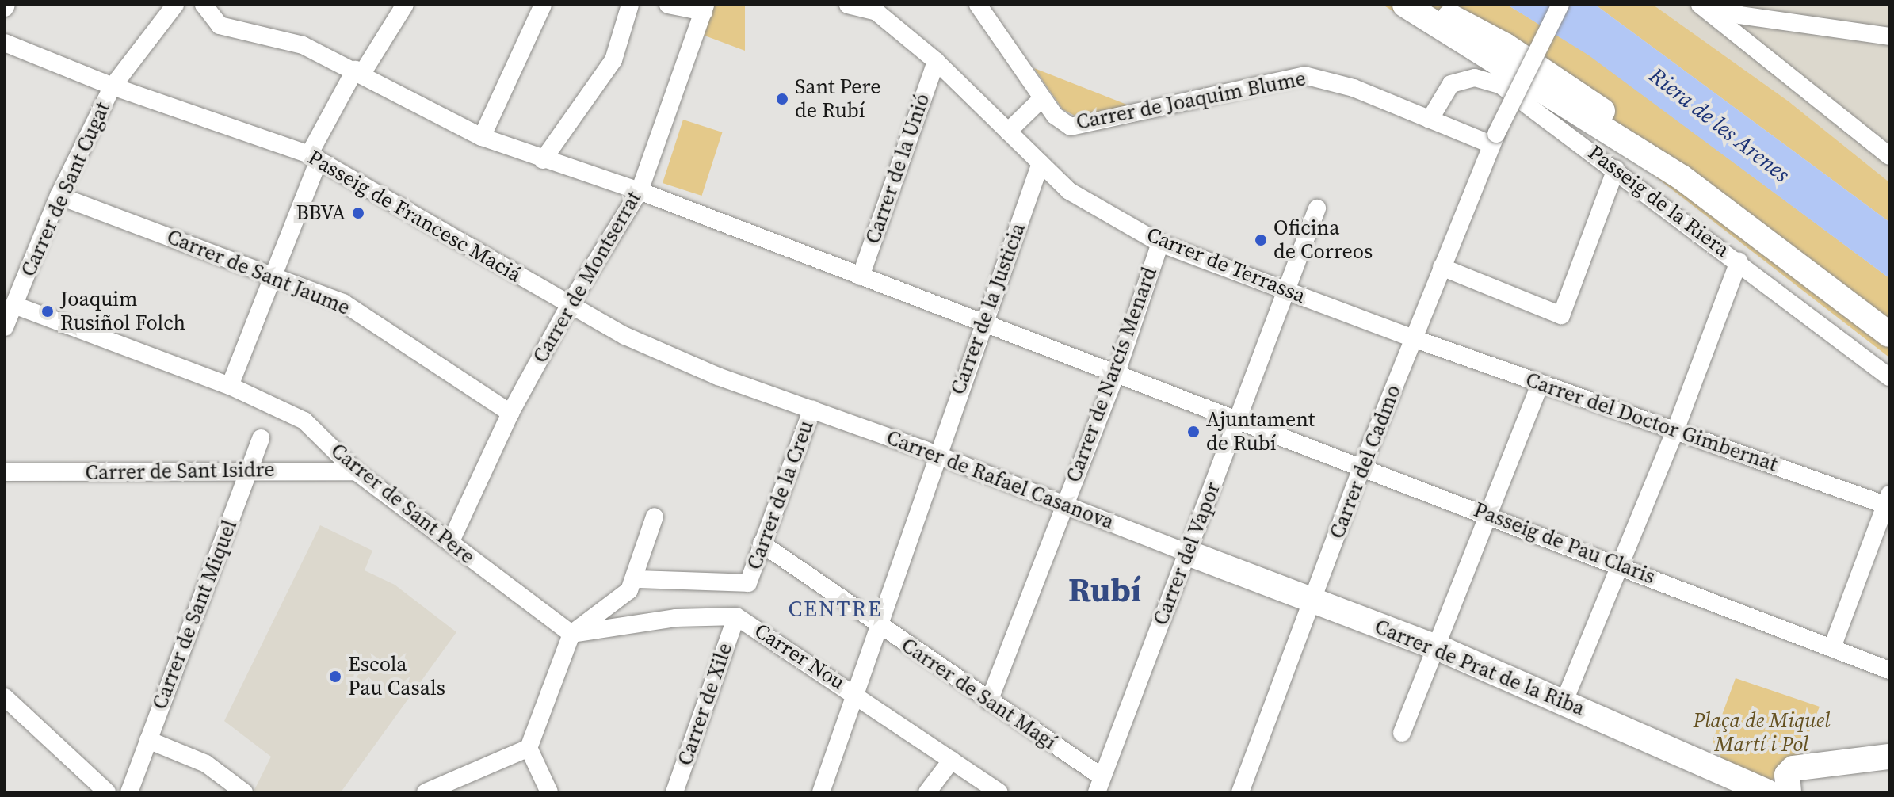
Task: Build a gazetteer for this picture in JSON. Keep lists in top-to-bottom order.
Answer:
{
  "streets": {
    "main road": ["Carrer de Prat de la Riba"],
    "street": [
      "Carrer de Joaquim Blume",
      "Carrer de la Unió",
      "Carrer de Sant Cugat",
      "Passeig de la Riera",
      "Passeig de Francesc Maciá",
      "Carrer de Terrassa",
      "Carrer de Sant Jaume",
      "Carrer de Montserrat",
      "Carrer de la Justicia",
      "Carrer de Narcís Menard",
      "Carrer del Doctor Gimbernat",
      "Carrer del Cadmo",
      "Carrer de Sant Isidre",
      "Carrer de Rafael Casanova",
      "Carrer de la Creu",
      "Carrer de Sant Pere",
      "Passeig de Pau Claris",
      "Carrer del Vapor",
      "Carrer de Sant Miquel",
      "Carrer Nou",
      "Carrer de Sant Magí",
      "Carrer de Xile"
    ]
  },
  "crossings": [
    ["Carrer de Joaquim Blume", "Passeig de la Riera"],
    ["Carrer de Joaquim Blume", "Carrer del Cadmo"],
    ["Carrer de la Unió", "Carrer de Terrassa"],
    ["Carrer de la Unió", "Passeig de Pau Claris"],
    ["Carrer de Sant Cugat", "Passeig de Francesc Maciá"],
    ["Carrer de Sant Cugat", "Carrer de Sant Jaume"],
    ["Carrer de Sant Cugat", "Carrer de Sant Pere"],
    ["Passeig de Francesc Maciá", "Carrer de Montserrat"],
    ["Passeig de Francesc Maciá", "Carrer de Rafael Casanova"],
    ["Passeig de Francesc Maciá", "Carrer de la Creu"],
    ["Carrer de Terrassa", "Carrer de la Justicia"],
    ["Carrer de Terrassa", "Carrer de Narcís Menard"],
    ["Carrer de Terrassa", "Carrer del Doctor Gimbernat"],
    ["Carrer de Terrassa", "Carrer del Cadmo"],
    ["Carrer de Terrassa", "Carrer del Vapor"],
    ["Carrer de Sant Jaume", "Carrer de Montserrat"],
    ["Carrer de Montserrat", "Carrer de Sant Pere"],
    ["Carrer de Montserrat", "Passeig de Pau Claris"],
    ["Carrer de la Justicia", "Carrer de Rafael Casanova"],
    ["Carrer de la Justicia", "Passeig de Pau Claris"],
    ["Carrer de la Justicia", "Carrer Nou"],
    ["Carrer de la Justicia", "Carrer de Sant Magí"],
    ["Carrer de Narcís Menard", "Carrer de Rafael Casanova"],
    ["Carrer de Narcís Menard", "Passeig de Pau Claris"],
    ["Carrer de Narcís Menard", "Carrer de Sant Magí"],
    ["Carrer del Doctor Gimbernat", "Carrer del Cadmo"],
    ["Carrer del Cadmo", "Passeig de Pau Claris"],
    ["Carrer del Cadmo", "Carrer de Prat de la Riba"],
    ["Carrer de Sant Isidre", "Carrer de Sant Pere"],
    ["Carrer de Sant Isidre", "Carrer de Sant Miquel"],
    ["Carrer de Rafael Casanova", "Carrer de la Creu"],
    ["Carrer de Rafael Casanova", "Carrer del Vapor"],
    ["Carrer de Rafael Casanova", "Carrer de Prat de la Riba"],
    ["Carrer de la Creu", "Carrer de Sant Magí"],
    ["Carrer de Sant Pere", "Carrer Nou"],
    ["Passeig de Pau Claris", "Carrer del Vapor"],
    ["Carrer del Vapor", "Carrer de Prat de la Riba"],
    ["Carrer del Vapor", "Carrer de Sant Magí"],
    ["Carrer Nou", "Carrer de Xile"]
  ],
  "districts": ["Rubí", "CENTRE"],
  "water": ["Riera de les Arenes"],
  "parks": ["Plaça de Miquel Martí i Pol"],
  "places": [
    "Sant Pere de Rubí",
    "BBVA",
    "Oficina de Correos",
    "Joaquim Rusiñol Folch",
    "Ajuntament de Rubí",
    "Escola Pau Casals"
  ]
}
